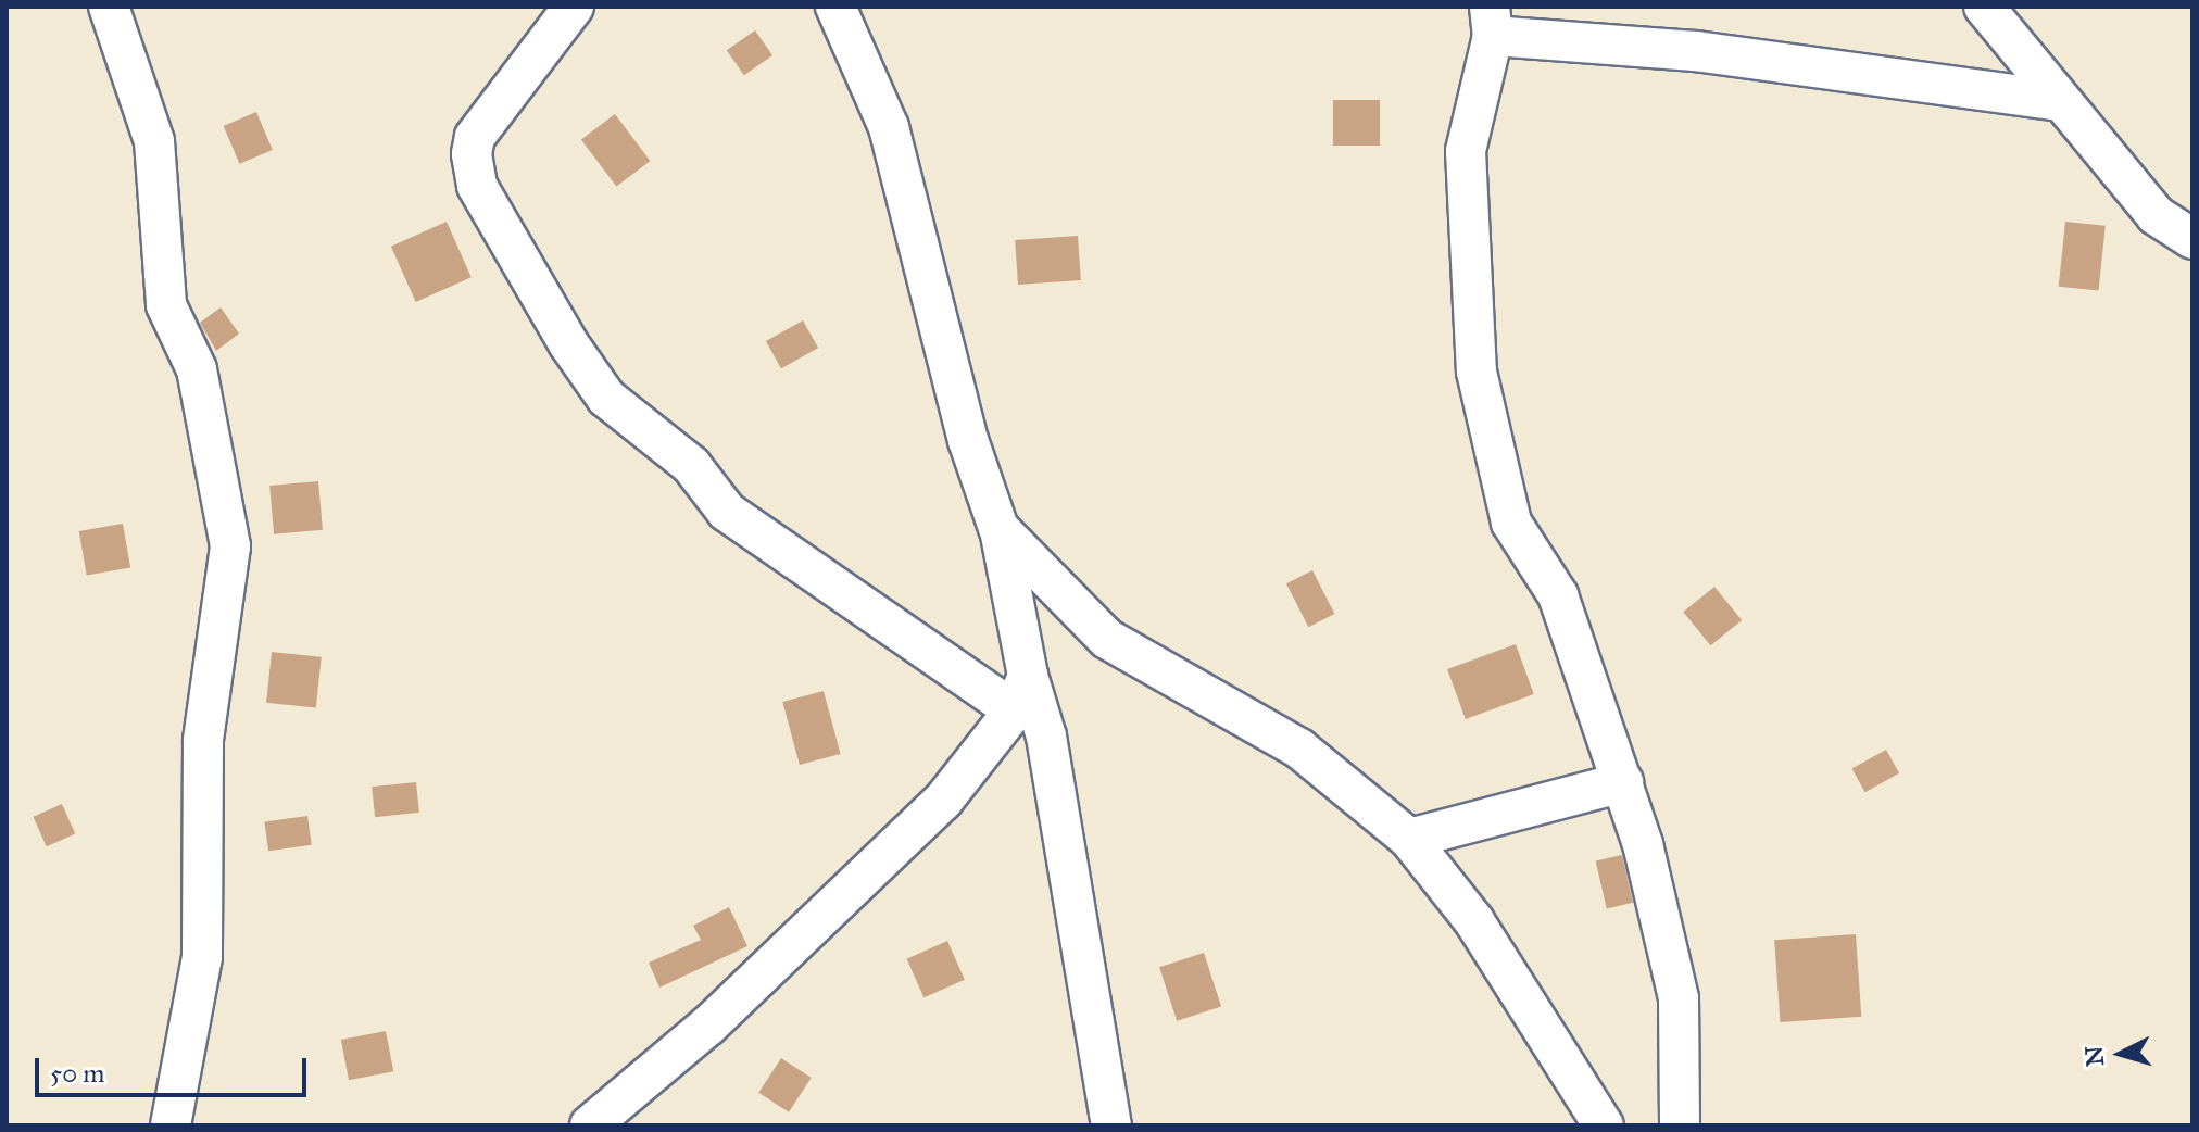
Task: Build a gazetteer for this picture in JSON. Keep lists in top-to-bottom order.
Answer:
{
  "scale_bar": "50 m",
  "north": "left"
}
